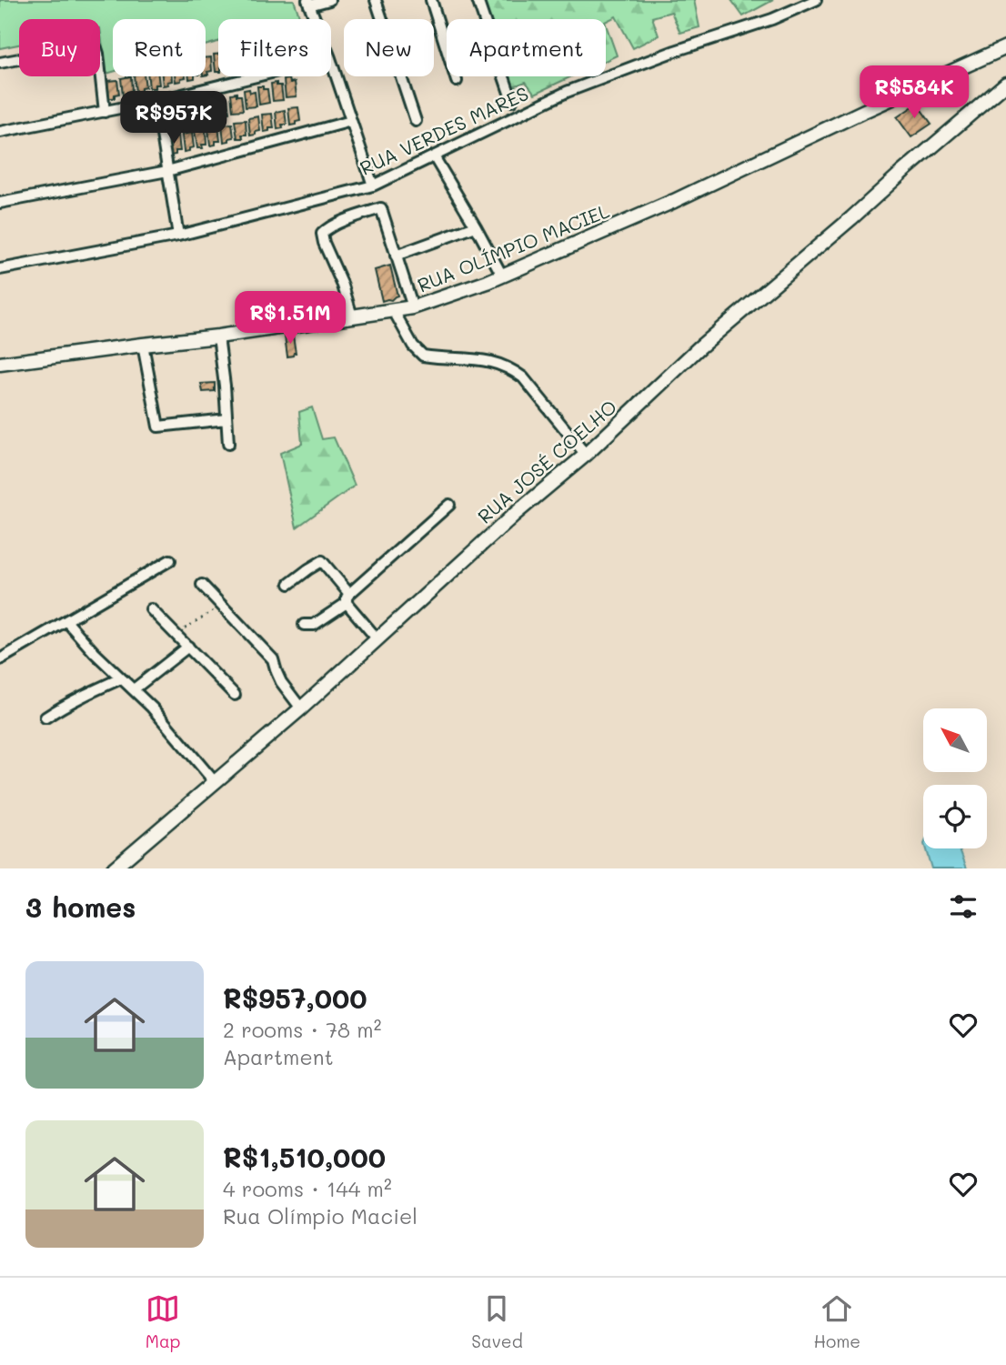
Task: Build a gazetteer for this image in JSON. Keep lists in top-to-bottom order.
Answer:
{
  "streets": {
    "street": ["RUA VERDES MARES", "RUA OLÍMPIO MACIEL", "RUA JOSÉ COELHO"]
  },
  "north": "top left",
  "page": {
    "chip": [
      "Buy",
      "Rent",
      "Filters",
      "New",
      "Apartment"
    ],
    "price": ["R$584K", "R$957K", "R$1.51M"],
    "heading": "3 homes",
    "list": [
      {
        "name": "R$957,000",
        "note": "2 rooms · 78 m² · Apartment"
      },
      {
        "name": "R$1,510,000",
        "note": "4 rooms · 144 m² · Rua Olímpio Maciel"
      }
    ],
    "tabs": ["Map", "Saved", "Home"]
  }
}
